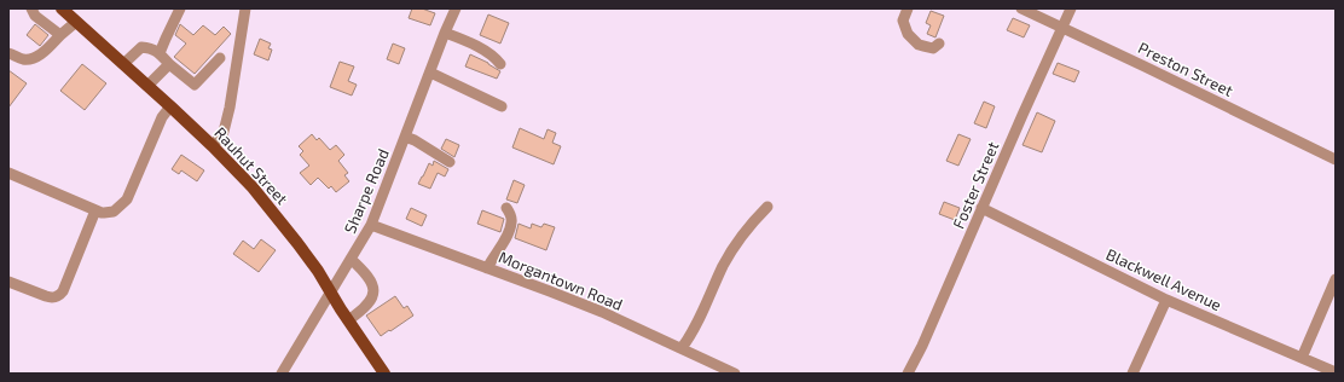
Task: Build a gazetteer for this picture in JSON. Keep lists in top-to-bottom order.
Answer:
{
  "streets": {
    "main road": ["Rauhut Street"],
    "street": [
      "Preston Street",
      "Foster Street",
      "Sharpe Road",
      "Blackwell Avenue",
      "Morgantown Road"
    ]
  },
  "crossings": [
    ["Preston Street", "Foster Street"],
    ["Rauhut Street", "Sharpe Road"],
    ["Foster Street", "Blackwell Avenue"],
    ["Sharpe Road", "Morgantown Road"]
  ]
}
